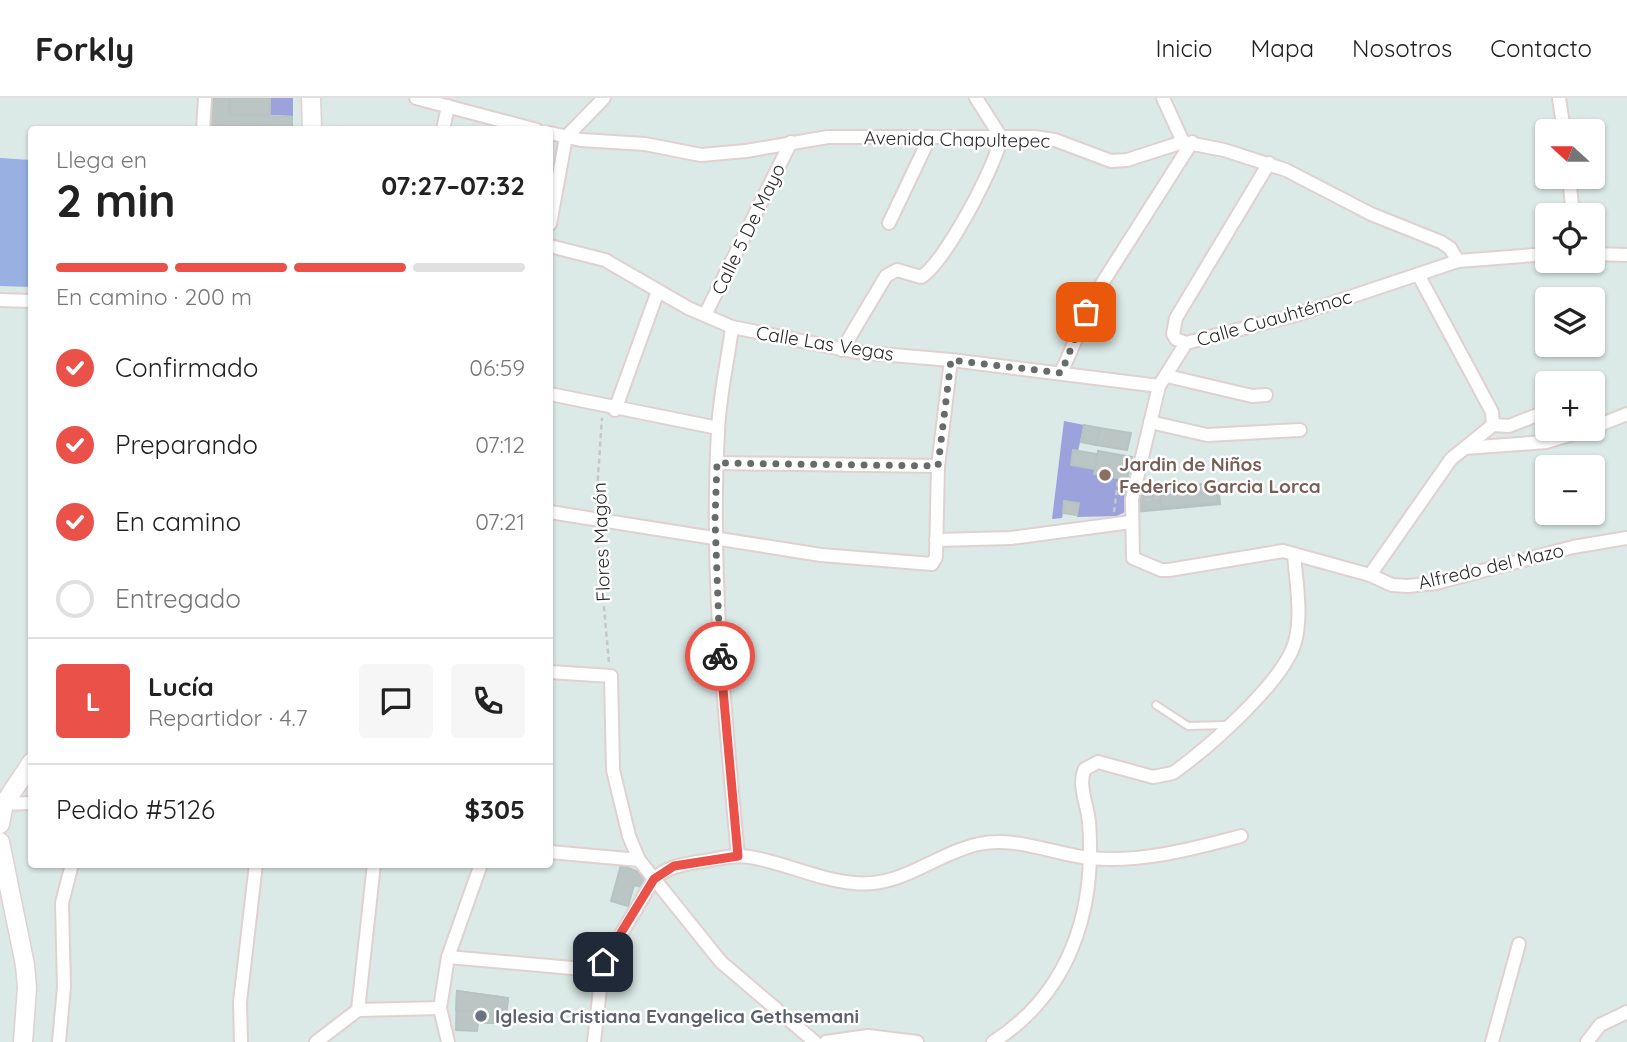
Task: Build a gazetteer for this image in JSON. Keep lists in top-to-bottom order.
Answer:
{
  "streets": {
    "street": [
      "Avenida Chapultepec",
      "Calle 5 De Mayo",
      "Calle Cuauhtémoc",
      "Calle Las Vegas",
      "Alfredo del Mazo"
    ],
    "path": ["Flores Magón"]
  },
  "crossings": [
    ["Avenida Chapultepec", "Calle 5 De Mayo"],
    ["Calle 5 De Mayo", "Calle Las Vegas"],
    ["Calle Cuauhtémoc", "Calle Las Vegas"],
    ["Calle Cuauhtémoc", "Alfredo del Mazo"]
  ],
  "places": ["Jardin de Niños Federico Garcia Lorca", "Iglesia Cristiana Evangelica Gethsemani"],
  "north": "left",
  "page": {
    "header": "Forkly",
    "nav": [
      "Inicio",
      "Mapa",
      "Nosotros",
      "Contacto"
    ],
    "map_buttons": ["+", "−"],
    "heading": ["2 min", "Llega en", "07:27–07:32"],
    "panel": [
      "Lucía",
      "Repartidor · 4.7",
      "Pedido #5126",
      "$305"
    ],
    "bar": "En camino · 200 m",
    "list": [
      ["Confirmado", "06:59"],
      ["Preparando", "07:12"],
      ["En camino", "07:21"],
      "Entregado"
    ],
    "round": "L"
  }
}
